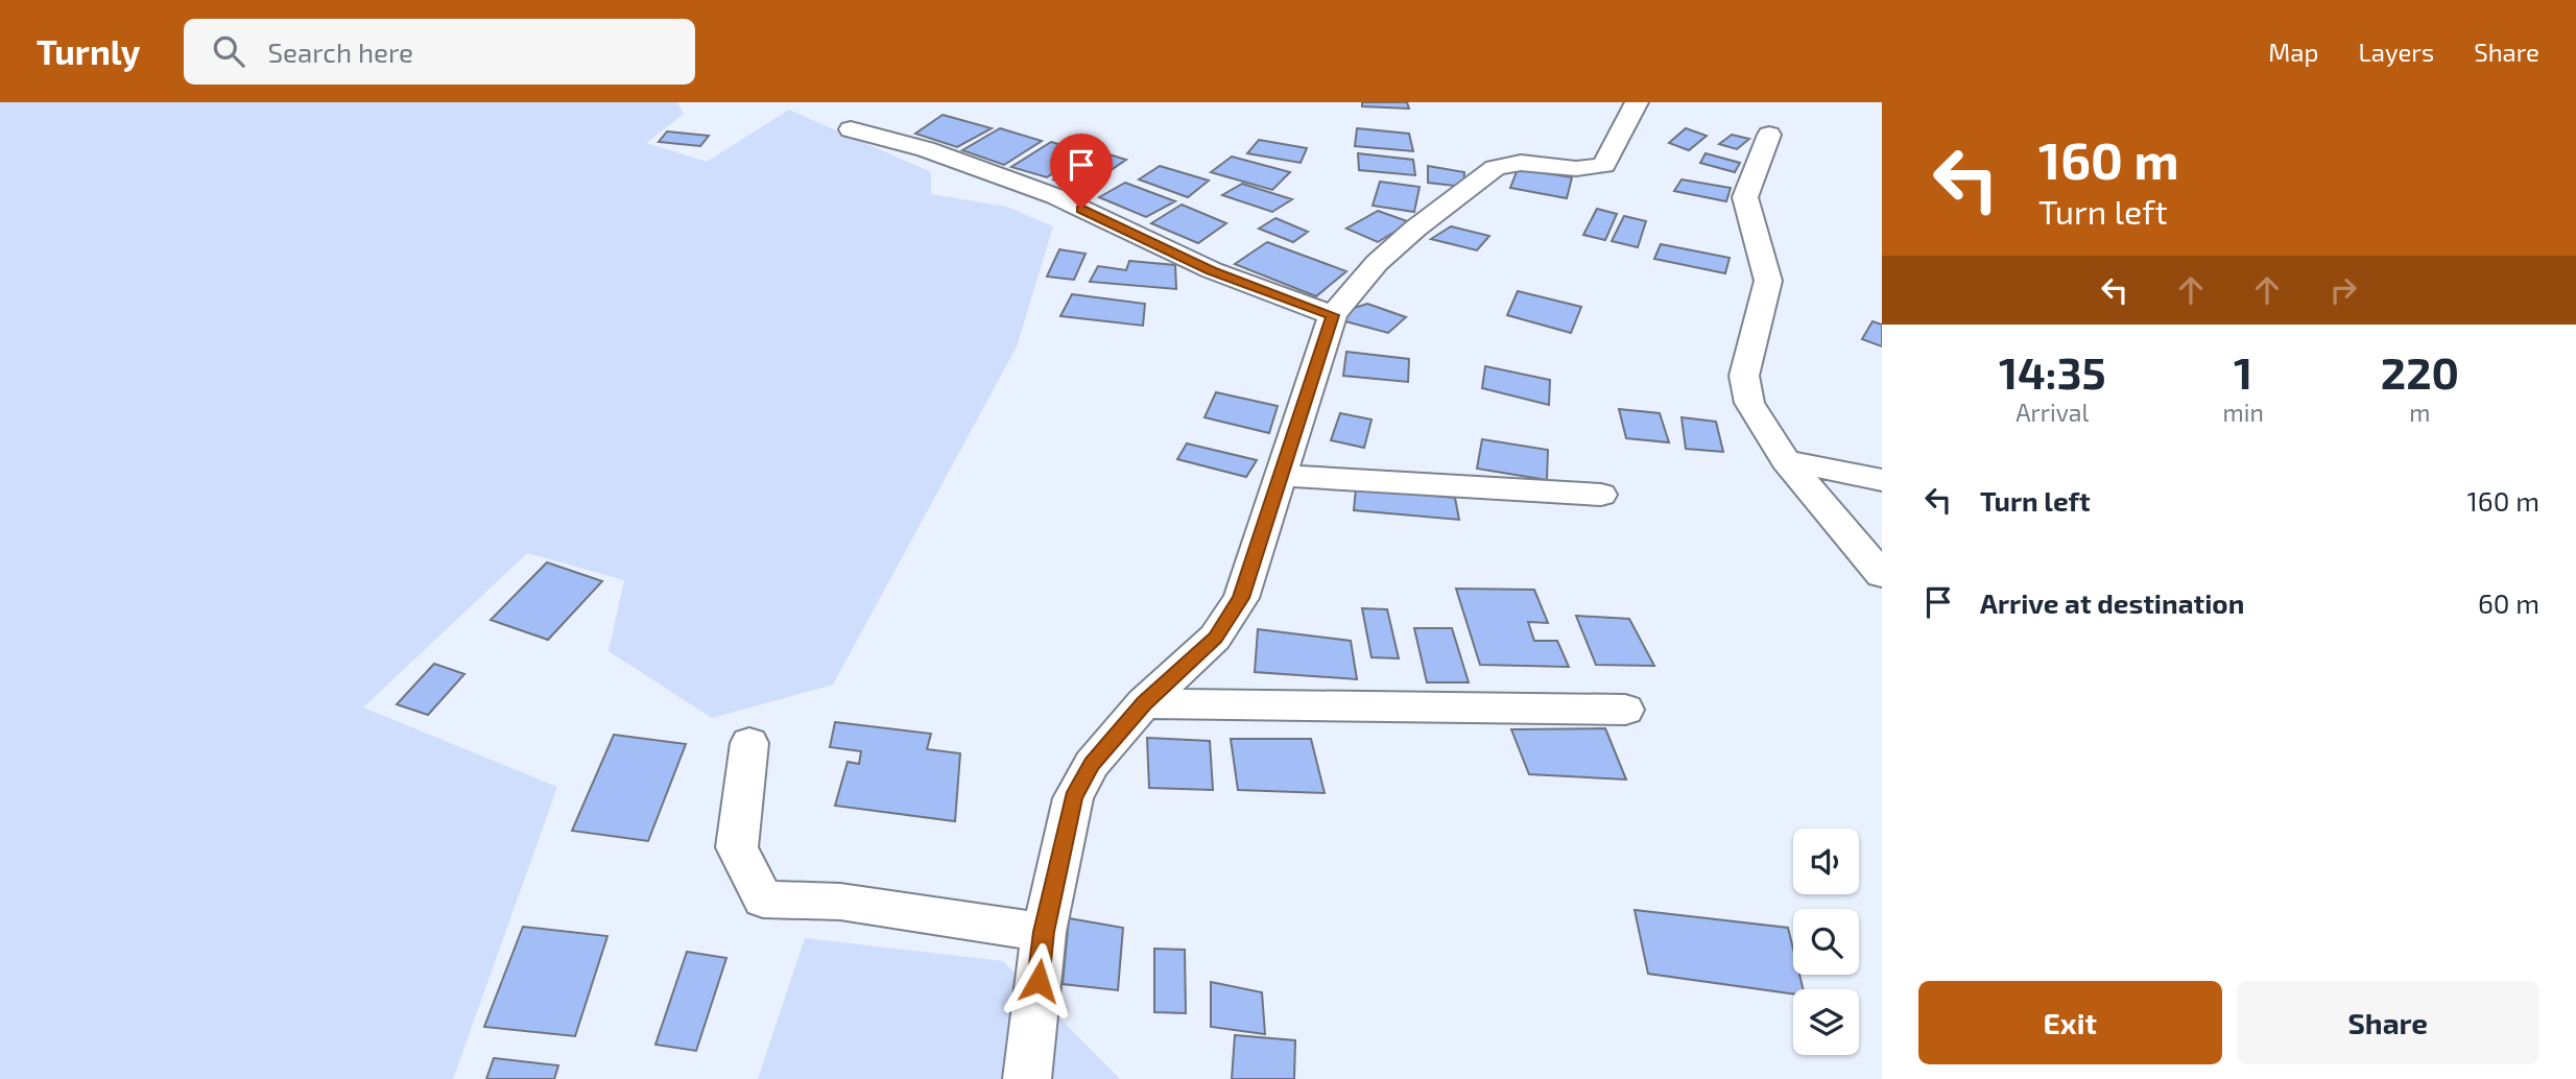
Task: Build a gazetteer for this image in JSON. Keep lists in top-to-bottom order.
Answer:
{
  "page": {
    "header": "Turnly",
    "search": "Search here",
    "nav": ["Map", "Layers", "Share"],
    "turn": ["160 m", "Turn left"],
    "eta": [
      "14:35",
      "Arrival",
      "1",
      "min",
      "220",
      "m"
    ],
    "list": [
      {
        "name": "Turn left",
        "value": "160 m"
      },
      {
        "name": "Arrive at destination",
        "value": "60 m"
      }
    ],
    "buttons": ["Exit", "Share"]
  }
}
